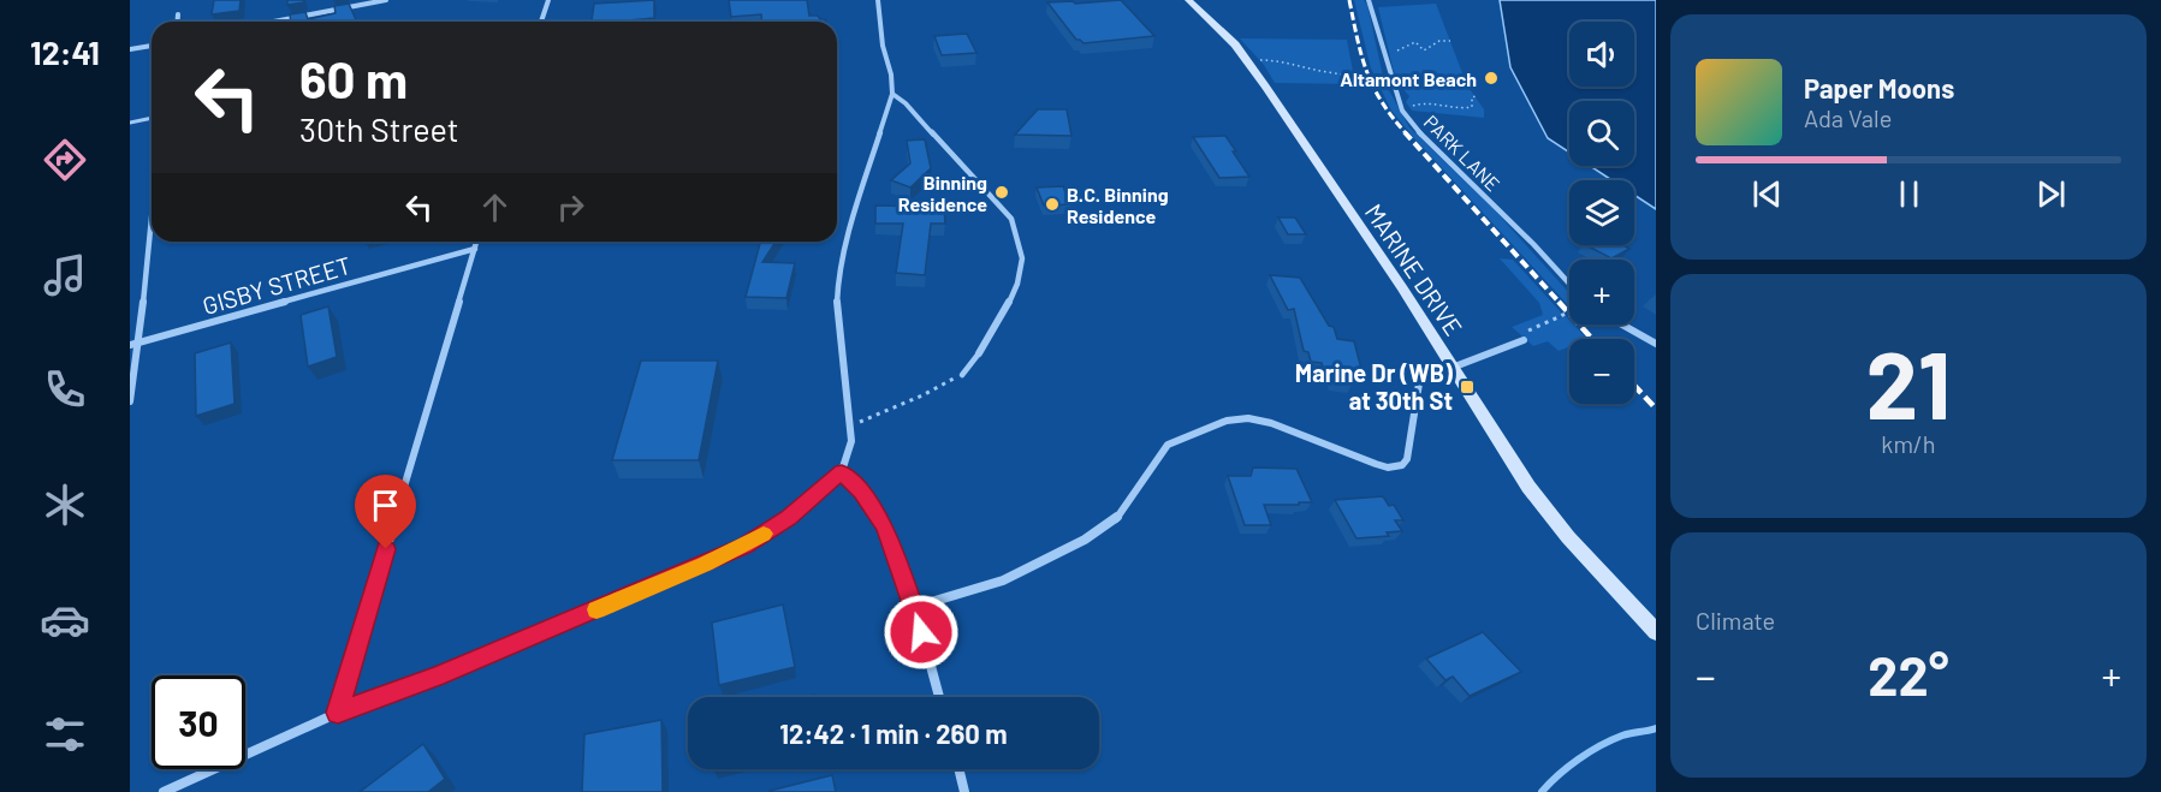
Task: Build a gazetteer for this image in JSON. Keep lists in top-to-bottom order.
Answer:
{
  "streets": {
    "main road": ["MARINE DRIVE"],
    "street": ["PARK LANE", "GISBY STREET"]
  },
  "places": {
    "other": ["Altamont Beach", "Binning Residence", "B.C. Binning Residence"],
    "transit": ["Marine Dr (WB) at 30th St"]
  },
  "page": {
    "tabs": "12:41",
    "map_buttons": ["+", "−"],
    "turn": ["60 m", "30th Street"],
    "song": ["Paper Moons", "Ada Vale"],
    "tile": [
      ["21", "km/h"],
      "Climate"
    ],
    "heat": ["−", "22°", "+"],
    "limit": "30",
    "trip": "12:42 · 1 min · 260 m"
  }
}
